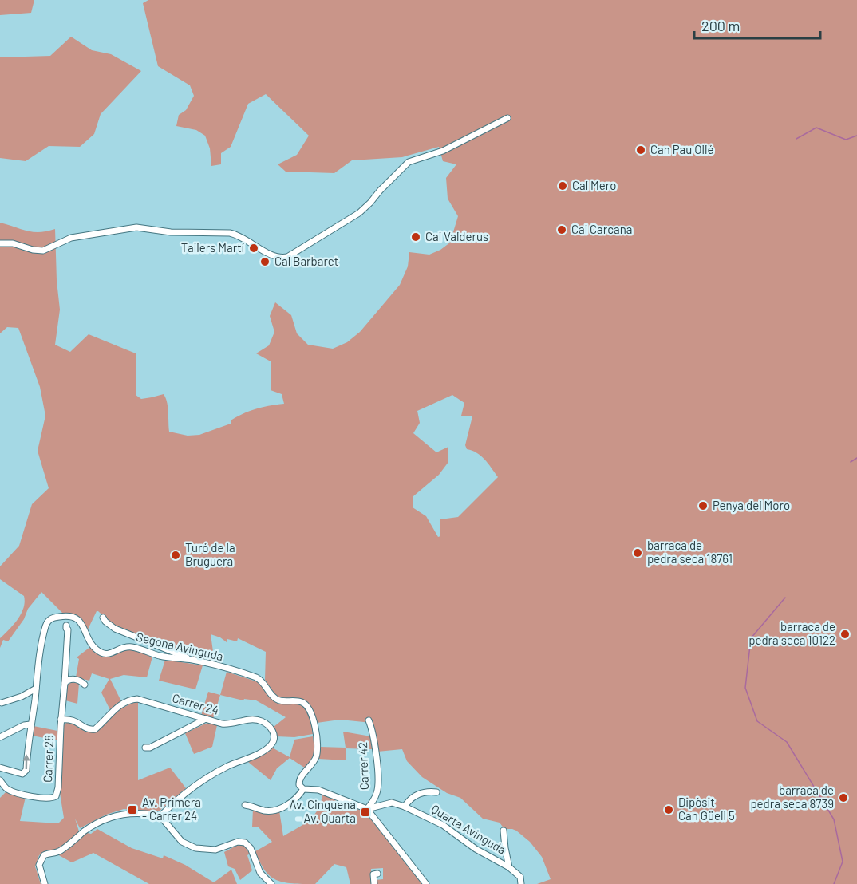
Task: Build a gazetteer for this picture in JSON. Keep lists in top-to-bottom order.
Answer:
{
  "streets": {
    "street": [
      "Segona Avinguda",
      "Carrer 24",
      "Carrer 28",
      "Carrer 42",
      "Quarta Avinguda"
    ]
  },
  "crossings": [
    ["Carrer 24", "Carrer 28"],
    ["Carrer 42", "Quarta Avinguda"]
  ],
  "places": {
    "other": [
      "Can Pau Ollé",
      "Cal Mero",
      "Cal Carcana",
      "Cal Valderus",
      "Tallers Martí",
      "Cal Barbaret",
      "Penya del Moro",
      "barraca de pedra seca 18761",
      "Turó de la Bruguera",
      "barraca de pedra seca 10122",
      "barraca de pedra seca 8739",
      "Dipòsit Can Güell 5"
    ],
    "transit": ["Av. Primera - Carrer 24", "Av. Cinquena - Av. Quarta"]
  },
  "scale_bar": "200 m"
}
